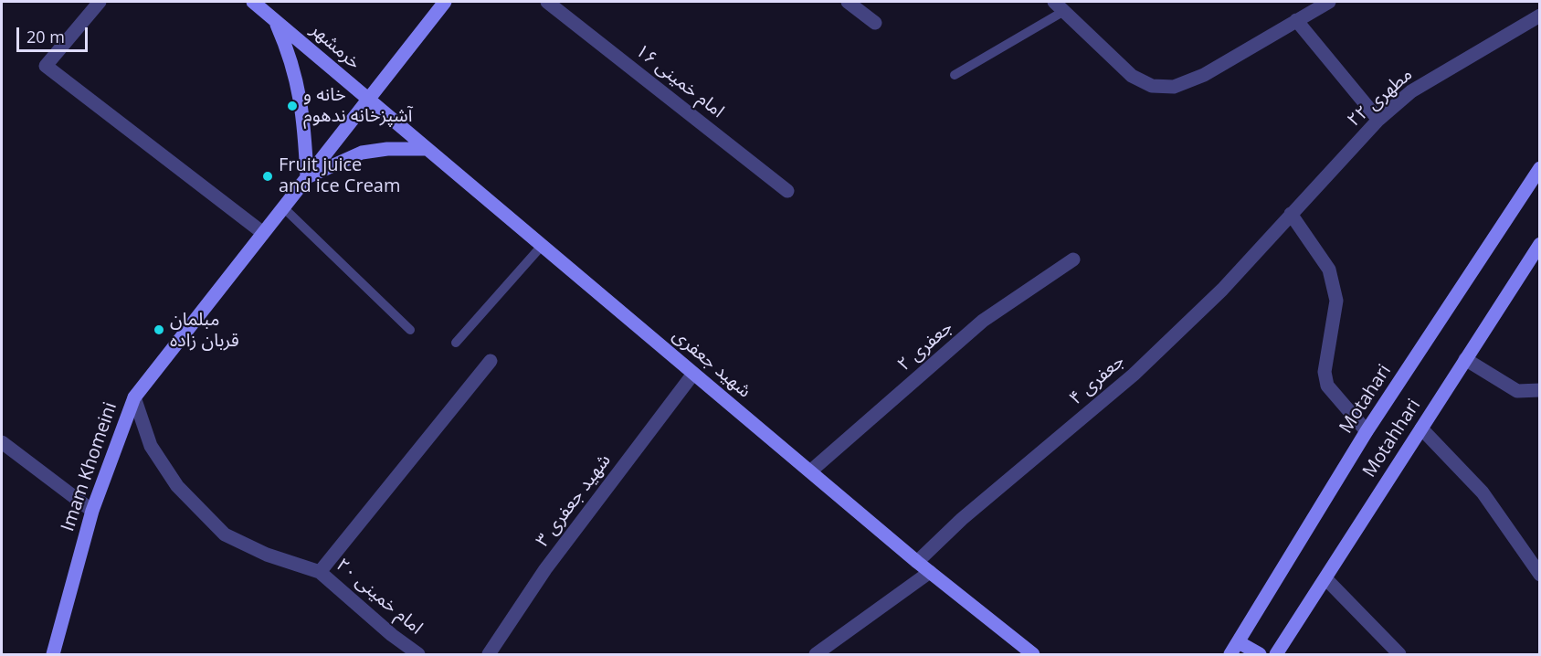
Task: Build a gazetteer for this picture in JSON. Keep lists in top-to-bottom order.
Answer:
{
  "streets": {
    "main road": [
      "خرمشهر",
      "شهید جعفری",
      "Motahari",
      "Motahhari",
      "Imam Khomeini"
    ],
    "street": [
      "امام خمینی ۱۶",
      "مطهری ۲۲",
      "جعفری ۲",
      "جعفری ۴",
      "شهید جعفری ۳",
      "امام خمینی ۲۰"
    ]
  },
  "crossings": [
    ["خرمشهر", "شهید جعفری"],
    ["خرمشهر", "Imam Khomeini"],
    ["مطهری ۲۲", "جعفری ۴"],
    ["جعفری ۲", "شهید جعفری"],
    ["شهید جعفری", "جعفری ۴"],
    ["شهید جعفری", "Imam Khomeini"],
    ["شهید جعفری", "شهید جعفری ۳"],
    ["Imam Khomeini", "امام خمینی ۲۰"]
  ],
  "places": ["خانه و آشپزخانه ندهوم", "Fruit juice and ice Cream", "مبلمان قربان زاده"],
  "scale_bar": "20 m"
}
